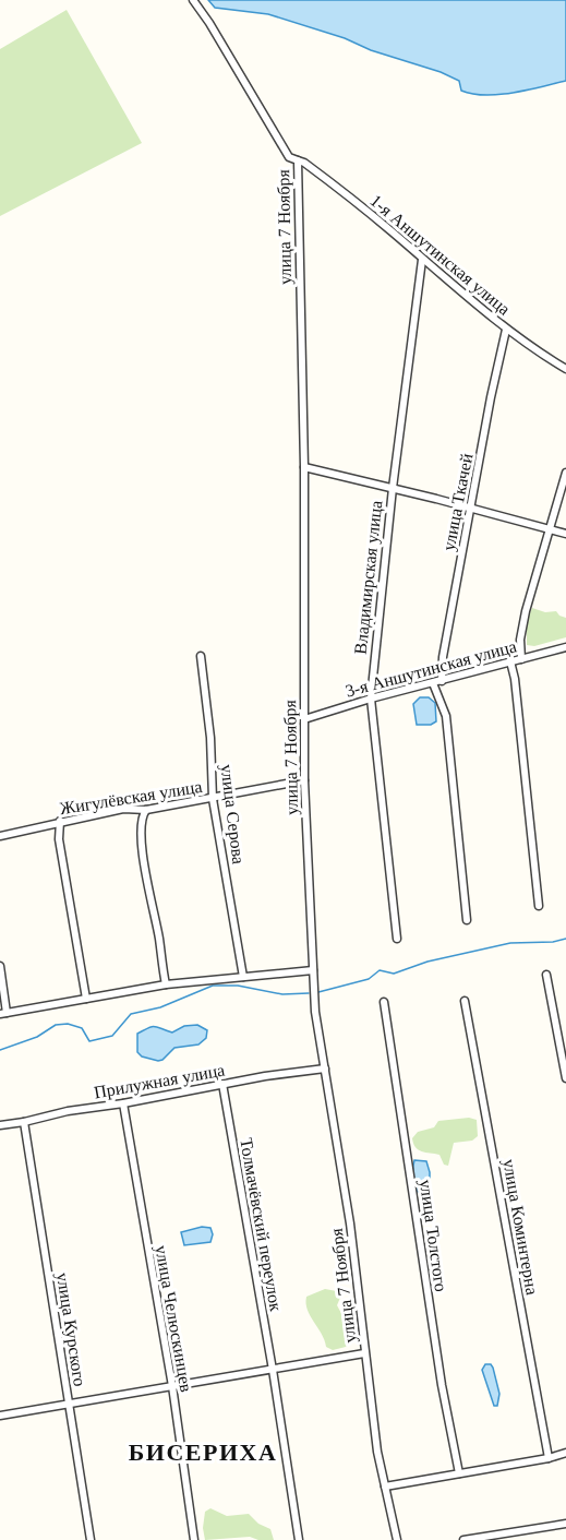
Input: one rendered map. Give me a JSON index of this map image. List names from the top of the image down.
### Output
{
  "streets": {
    "street": [
      "улица 7 Ноября",
      "1-я Аншутинская улица",
      "улица Ткачей",
      "Владимирская улица",
      "3-я Аншутинская улица",
      "Жигулёвская улица",
      "улица Серова",
      "Прилужная улица",
      "Толмачёвский переулок",
      "улица Коминтерна",
      "улица Толстого",
      "улица Челюскинцев",
      "улица Курского"
    ]
  },
  "crossings": [
    ["улица 7 Ноября", "1-я Аншутинская улица"],
    ["улица 7 Ноября", "3-я Аншутинская улица"],
    ["улица 7 Ноября", "Жигулёвская улица"],
    ["улица 7 Ноября", "Прилужная улица"],
    ["1-я Аншутинская улица", "улица Ткачей"],
    ["1-я Аншутинская улица", "Владимирская улица"],
    ["улица Ткачей", "3-я Аншутинская улица"],
    ["Владимирская улица", "3-я Аншутинская улица"],
    ["Жигулёвская улица", "улица Серова"],
    ["Прилужная улица", "Толмачёвский переулок"],
    ["Прилужная улица", "улица Челюскинцев"],
    ["Прилужная улица", "улица Курского"]
  ],
  "districts": ["БИСЕРИХА"]
}
